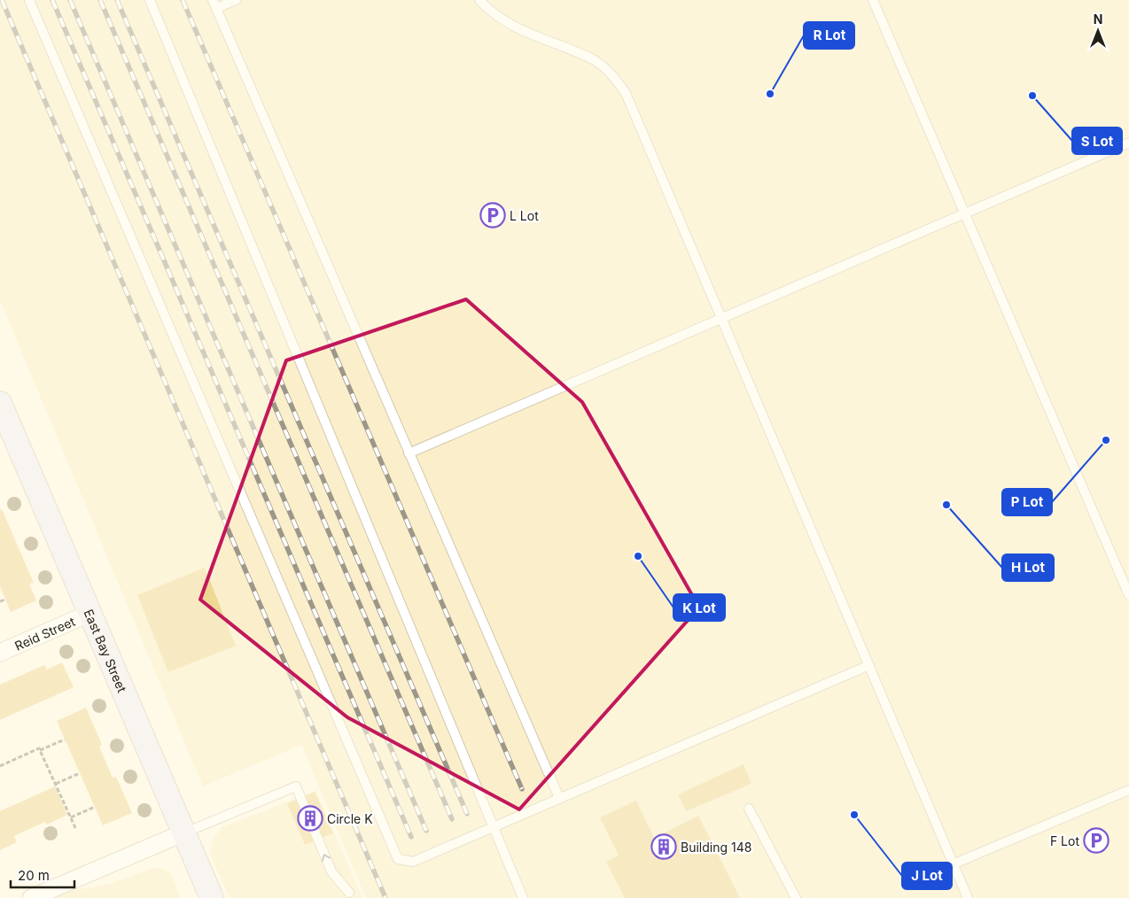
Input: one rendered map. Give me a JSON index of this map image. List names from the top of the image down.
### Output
{
  "streets": {
    "main road": ["East Bay Street"],
    "street": ["Reid Street"]
  },
  "crossings": [
    ["Reid Street", "East Bay Street"]
  ],
  "places": {
    "other": [
      "R Lot",
      "S Lot",
      "P Lot",
      "H Lot",
      "K Lot",
      "J Lot"
    ],
    "parking": ["L Lot", "F Lot"],
    "building": ["Circle K", "Building 148"]
  },
  "scale_bar": "20 m",
  "north": "top"
}
